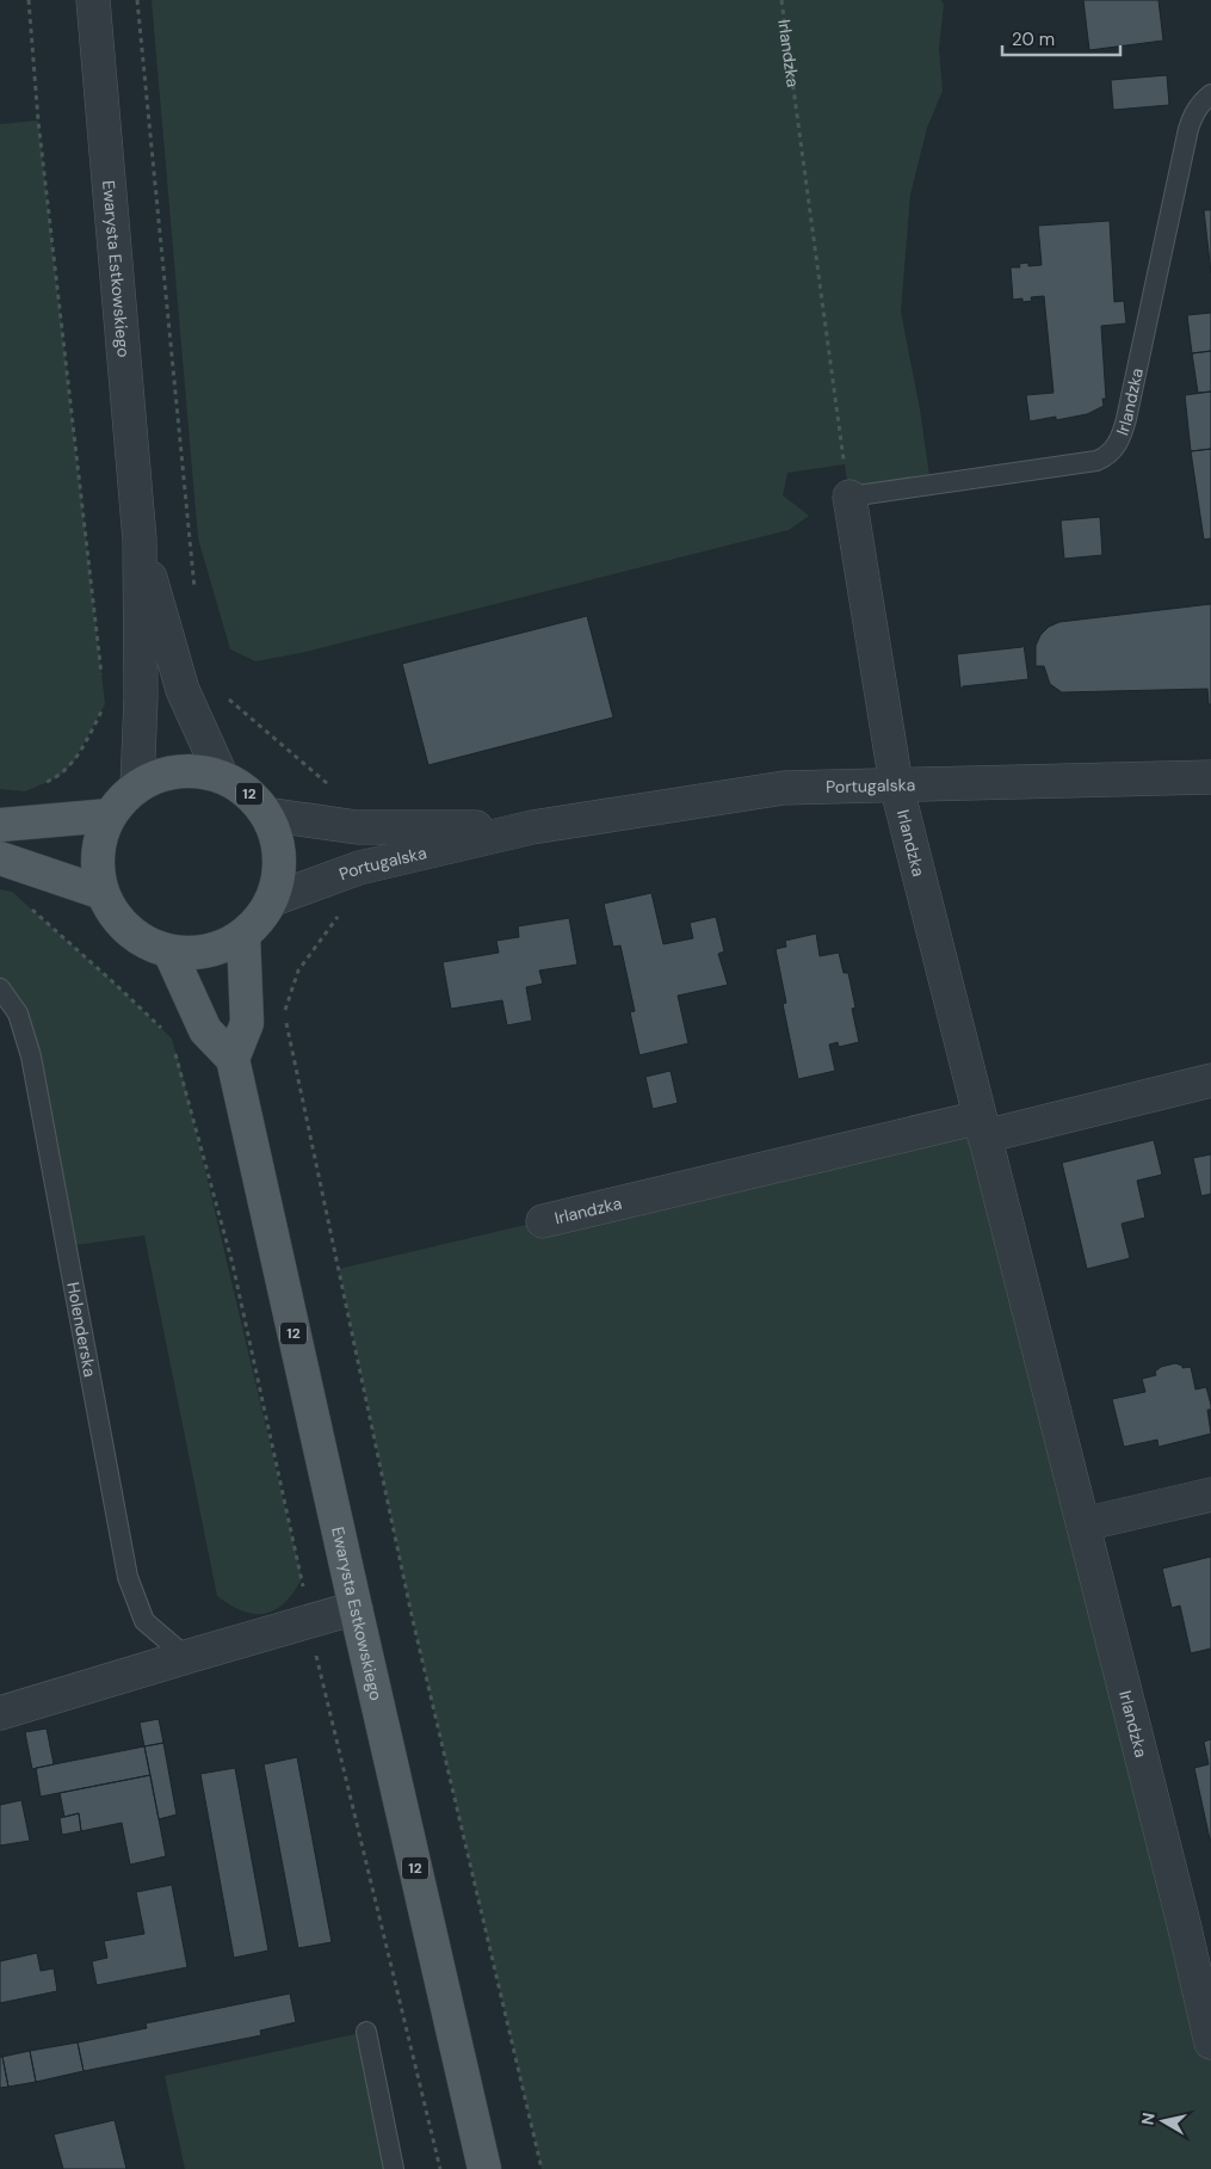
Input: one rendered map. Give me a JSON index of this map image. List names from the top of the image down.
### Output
{
  "streets": {
    "main road": ["Ewarysta Estkowskiego", "12"],
    "street": ["Irlandzka", "Portugalska"],
    "lane": ["Holenderska"]
  },
  "crossings": [
    ["Irlandzka", "Portugalska"],
    ["Ewarysta Estkowskiego", "Portugalska"],
    ["Ewarysta Estkowskiego", "12"],
    ["Portugalska", "12"]
  ],
  "scale_bar": "20 m",
  "north": "left"
}
